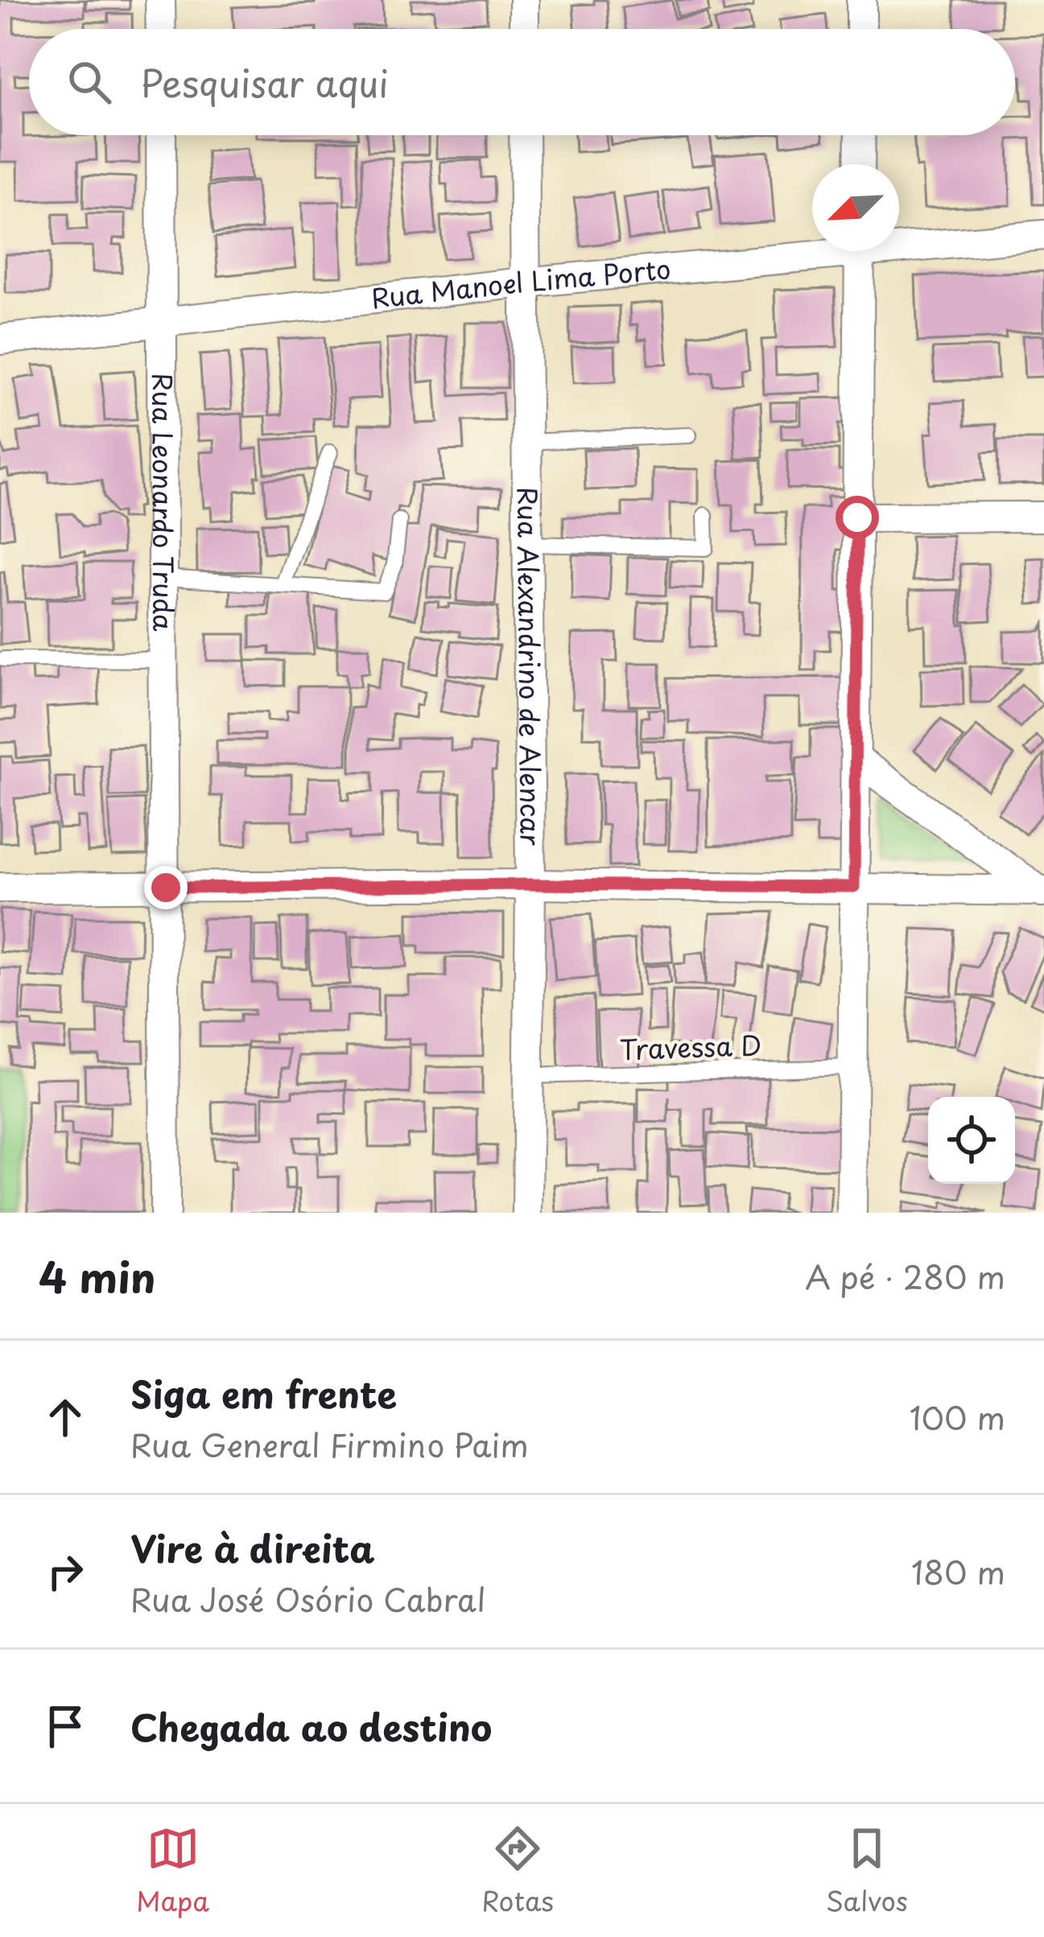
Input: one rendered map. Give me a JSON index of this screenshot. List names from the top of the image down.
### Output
{
  "streets": {
    "street": ["Rua Manoel Lima Porto", "Rua Leonardo Truda", "Rua Alexandrino de Alencar"],
    "lane": ["Travessa D"]
  },
  "crossings": [
    ["Rua Manoel Lima Porto", "Rua Leonardo Truda"],
    ["Rua Manoel Lima Porto", "Rua Alexandrino de Alencar"],
    ["Rua Alexandrino de Alencar", "Travessa D"]
  ],
  "north": "bottom left",
  "page": {
    "search": "Pesquisar aqui",
    "heading": ["4 min", "A pé · 280 m"],
    "list": [
      ["Siga em frente", "Rua General Firmino Paim", "100 m"],
      ["Vire à direita", "Rua José Osório Cabral", "180 m"],
      "Chegada ao destino"
    ],
    "nav": ["Mapa", "Rotas", "Salvos"]
  }
}
